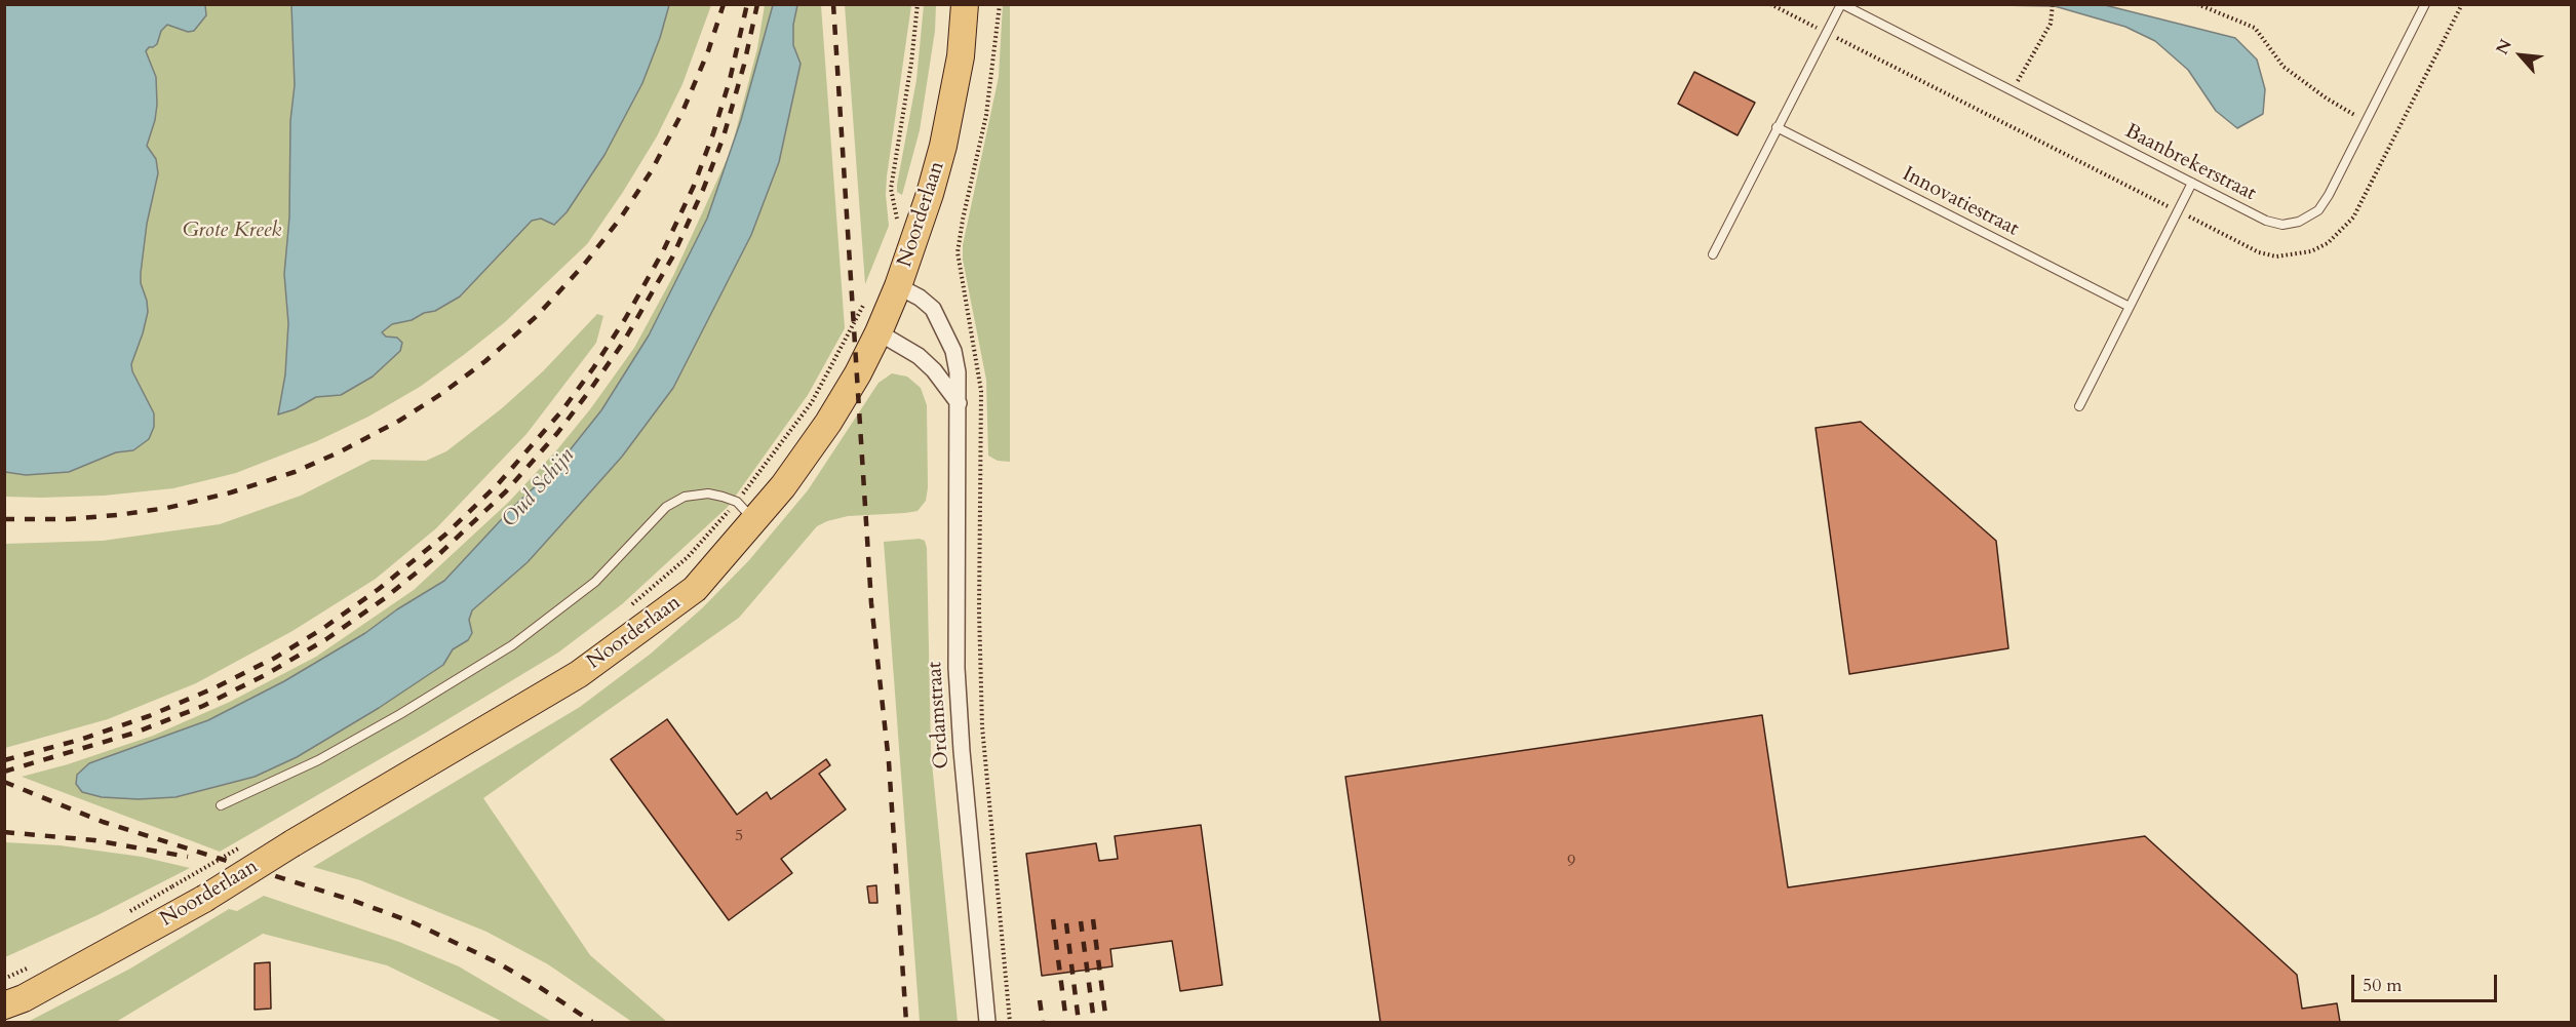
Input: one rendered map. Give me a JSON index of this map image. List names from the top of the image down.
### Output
{
  "streets": {
    "main road": ["Noorderlaan"],
    "street": ["Ordamstraat"],
    "lane": ["Baanbrekerstraat", "Innovatiestraat"]
  },
  "crossings": [
    ["Noorderlaan", "Ordamstraat"]
  ],
  "water": ["Oud Schijn"],
  "parks": ["Grote Kreek"],
  "house_numbers": ["5", "9"],
  "scale_bar": "50 m",
  "north": "top left"
}
